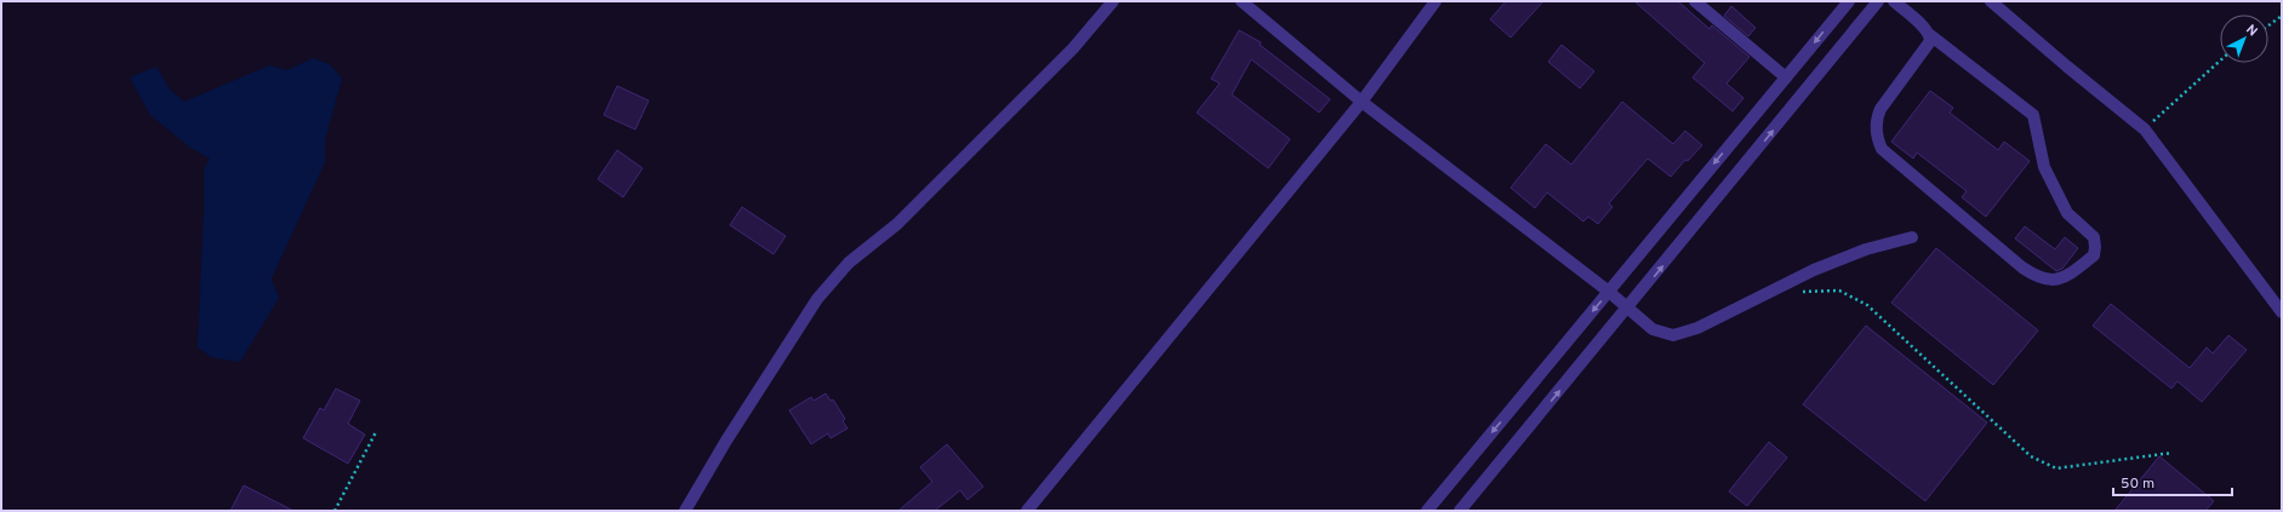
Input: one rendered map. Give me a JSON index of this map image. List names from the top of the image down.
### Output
{
  "scale_bar": "50 m",
  "north": "top right"
}
